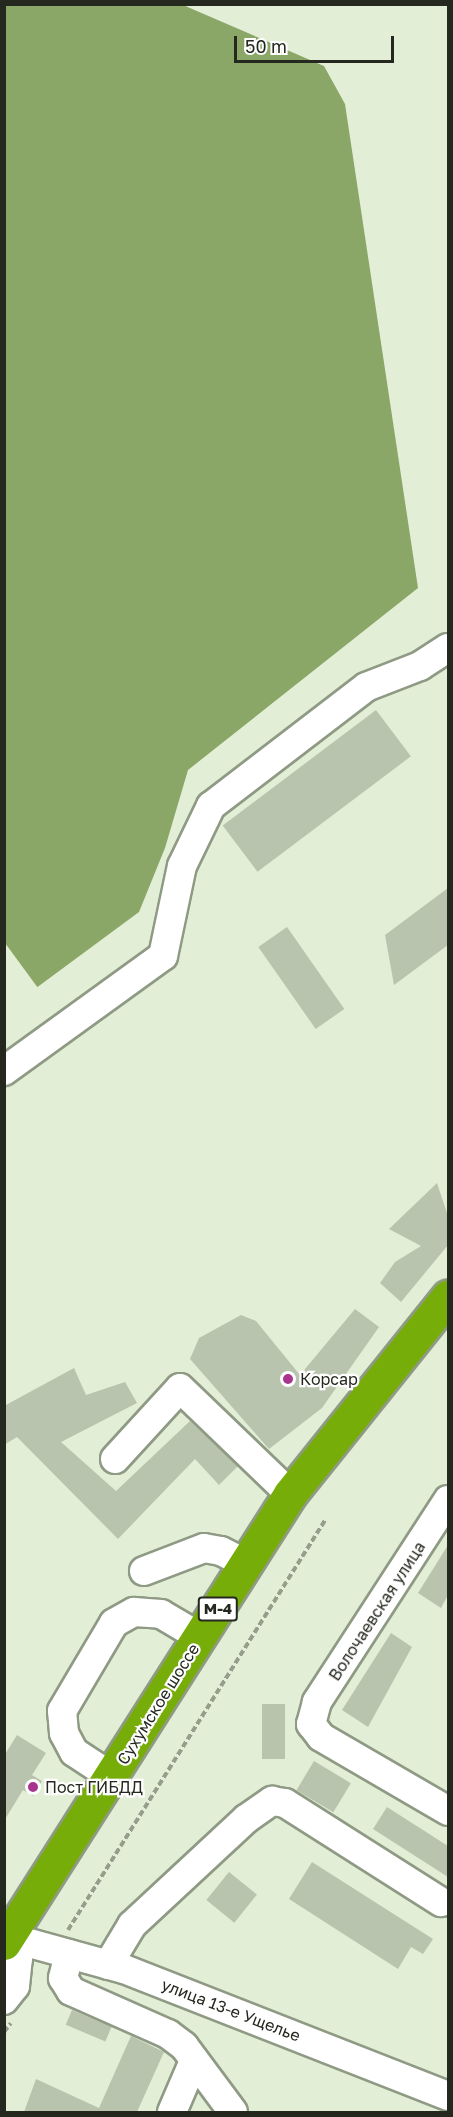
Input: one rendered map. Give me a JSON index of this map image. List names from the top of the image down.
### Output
{
  "streets": {
    "highway": ["М-4", "Сухумское шоссе"],
    "street": ["Волочаевская улица", "улица 13-е Ущелье"]
  },
  "crossings": [
    ["Сухумское шоссе", "улица 13-е Ущелье"]
  ],
  "places": ["Корсар", "Пост ГИБДД"],
  "scale_bar": "50 m"
}
